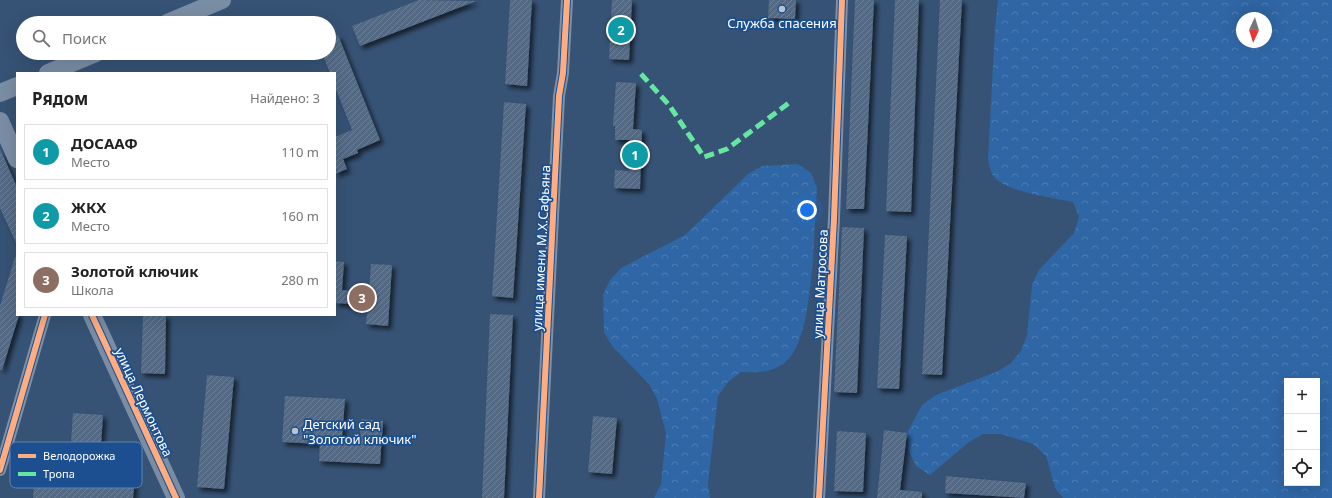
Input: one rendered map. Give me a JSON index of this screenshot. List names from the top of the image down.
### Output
{
  "streets": {
    "street": ["улица имени М.Х.Сафьяна", "улица Матросова", "улица Лермонтова"]
  },
  "places": ["Служба спасения", "Детский сад \"Золотой ключик\""],
  "legend": ["Велодорожка", "Тропа"],
  "north": "bottom",
  "page": {
    "pins": ["2", "1", "3"],
    "search": "Поиск",
    "heading": ["Рядом", "Найдено: 3"],
    "list": [
      {
        "mark": "1",
        "name": "ДОСААФ",
        "note": "Место",
        "value": "110 m"
      },
      {
        "mark": "2",
        "name": "ЖКХ",
        "note": "Место",
        "value": "160 m"
      },
      {
        "mark": "3",
        "name": "Золотой ключик",
        "note": "Школа",
        "value": "280 m"
      }
    ],
    "map_buttons": ["+", "−"]
  }
}
